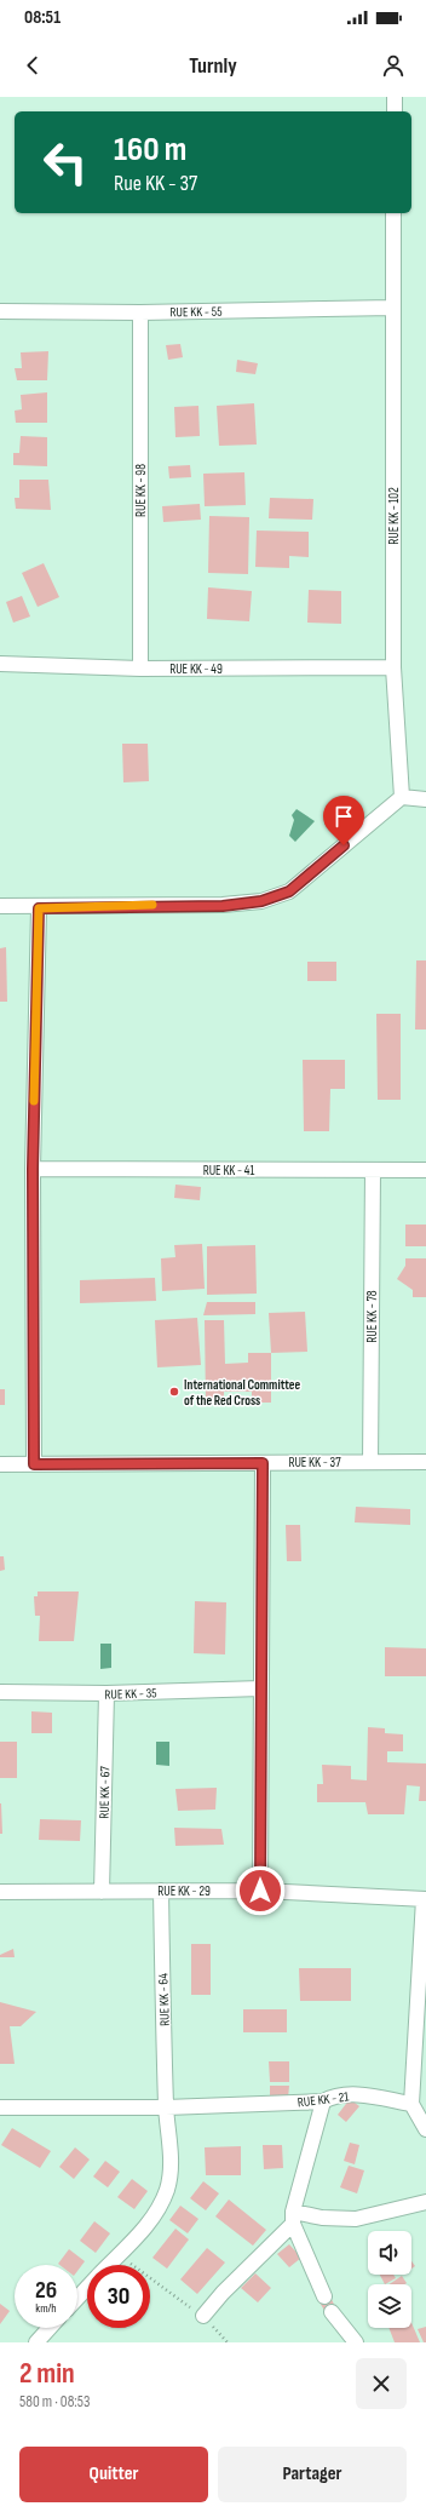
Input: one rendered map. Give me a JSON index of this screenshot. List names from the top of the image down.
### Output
{
  "streets": {
    "street": [
      "RUE KK - 55",
      "RUE KK - 98",
      "RUE KK - 102",
      "RUE KK - 49",
      "RUE KK - 41",
      "RUE KK - 78",
      "RUE KK - 37",
      "RUE KK - 35",
      "RUE KK - 67",
      "RUE KK - 29",
      "RUE KK - 64",
      "RUE KK - 21"
    ]
  },
  "crossings": [
    ["RUE KK - 55", "RUE KK - 98"],
    ["RUE KK - 55", "RUE KK - 102"],
    ["RUE KK - 98", "RUE KK - 49"],
    ["RUE KK - 102", "RUE KK - 49"],
    ["RUE KK - 41", "RUE KK - 78"],
    ["RUE KK - 78", "RUE KK - 37"],
    ["RUE KK - 35", "RUE KK - 67"],
    ["RUE KK - 67", "RUE KK - 29"],
    ["RUE KK - 29", "RUE KK - 64"],
    ["RUE KK - 64", "RUE KK - 21"]
  ],
  "places": ["International Committee of the Red Cross"],
  "page": {
    "status": "08:51",
    "header": "Turnly",
    "turn": ["160 m", "Rue KK - 37"],
    "speed": "26 km/h",
    "limit": "30",
    "heading": ["2 min", "580 m · 08:53"],
    "buttons": ["Quitter", "Partager"]
  }
}
